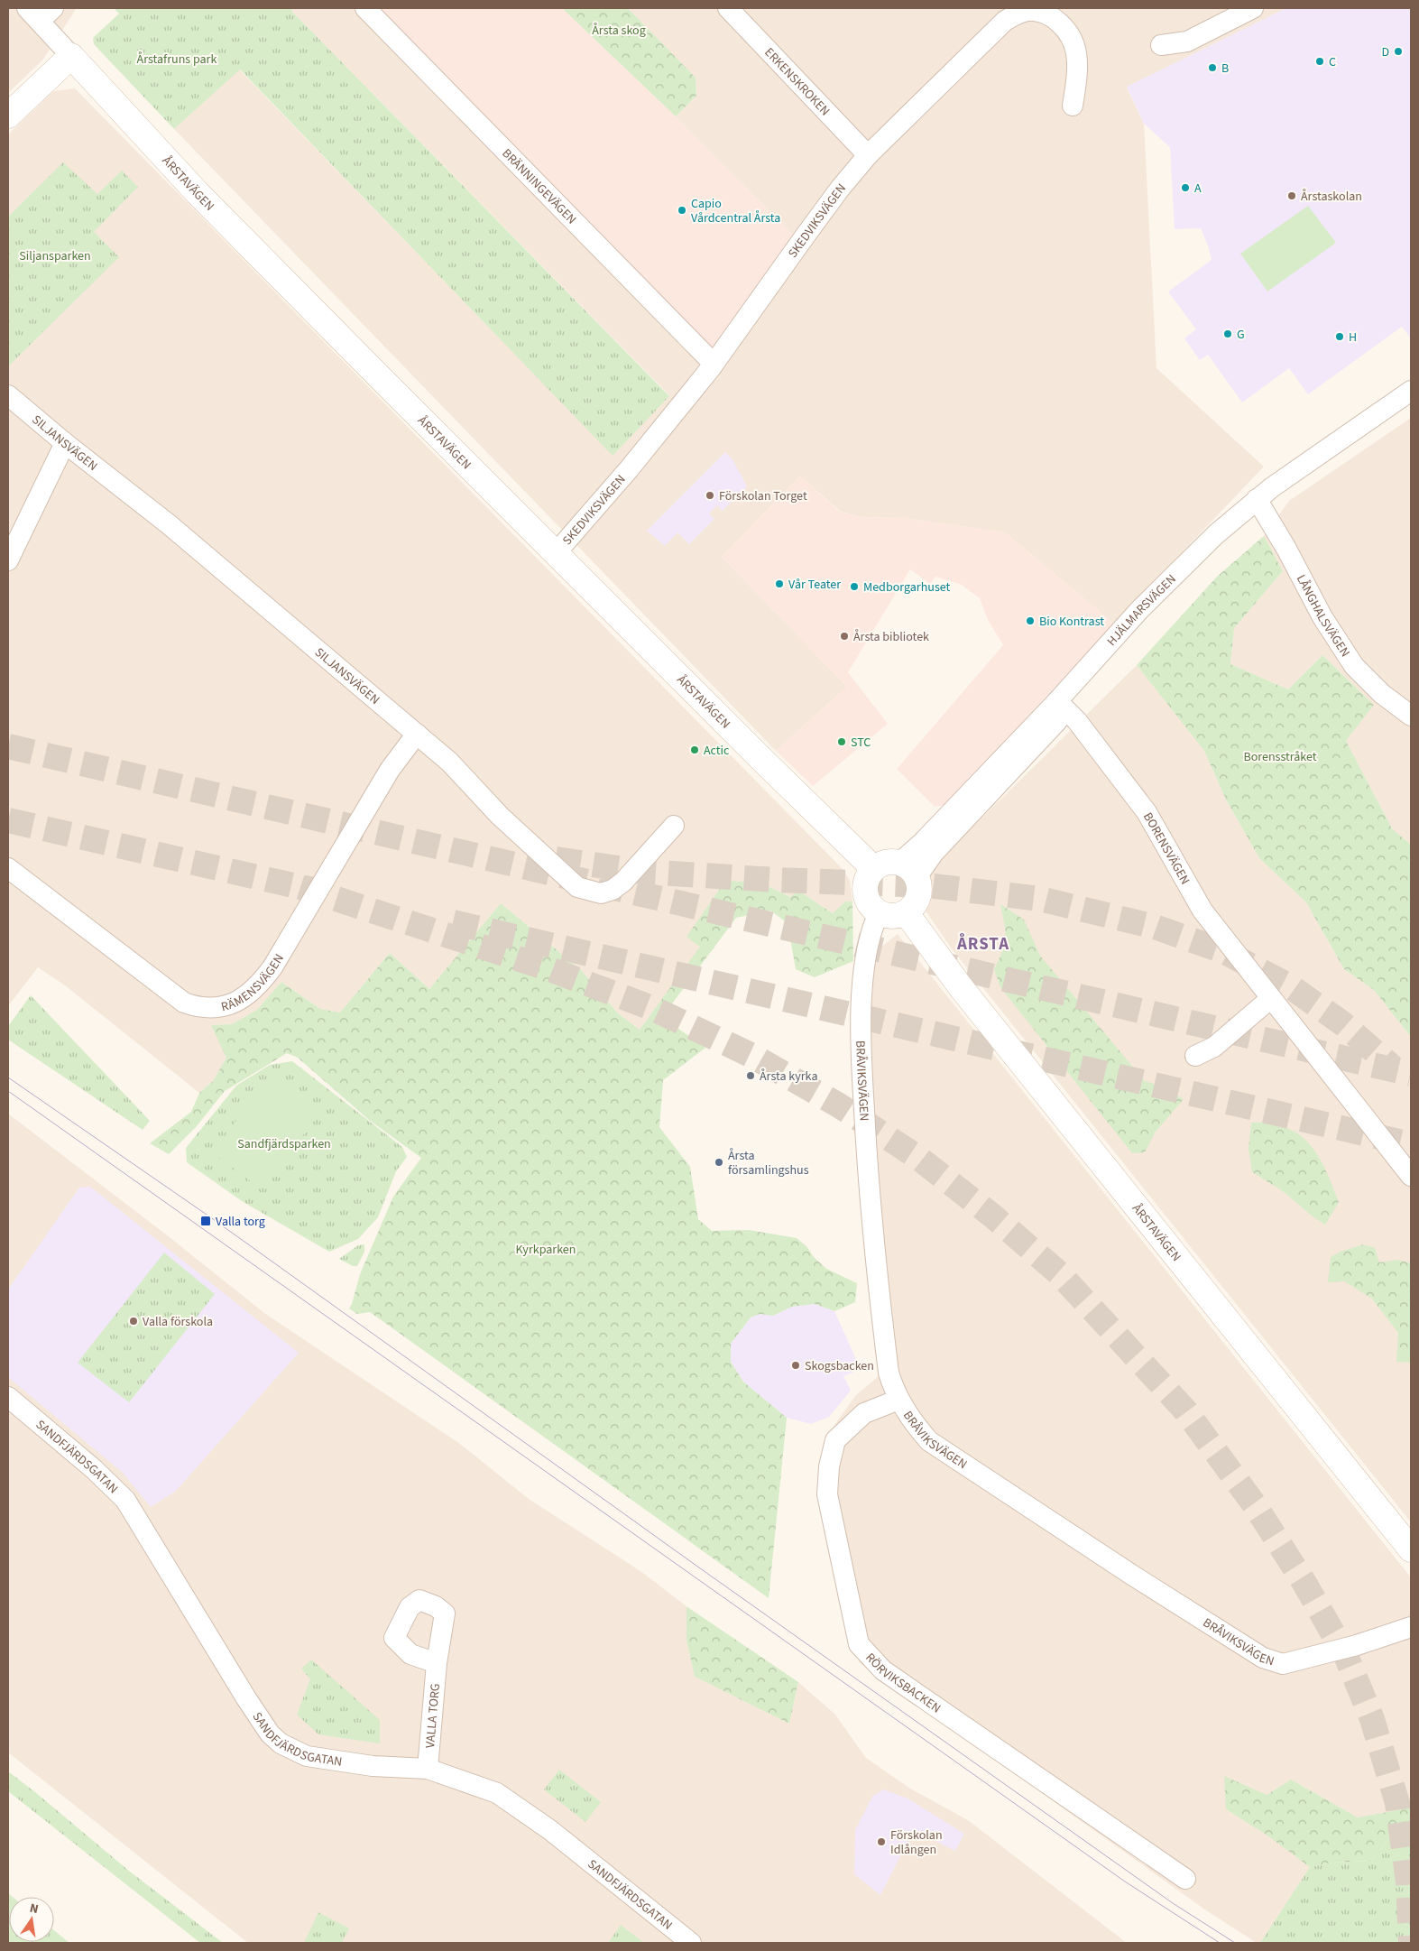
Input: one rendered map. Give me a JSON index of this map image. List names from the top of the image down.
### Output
{
  "streets": {
    "street": [
      "ERKENSKROKEN",
      "ÅRSTAVÄGEN",
      "BRÄNNINGEVÄGEN",
      "SKEDVIKSVÄGEN",
      "SILJANSVÄGEN",
      "HJÄLMARSVÄGEN",
      "LÅNGHALSVÄGEN",
      "BORENSVÄGEN",
      "RÄMENSVÄGEN",
      "BRÅVIKSVÄGEN",
      "SANDFJÄRDSGATAN",
      "RÖRVIKSBACKEN",
      "VALLA TORG"
    ]
  },
  "crossings": [
    ["ERKENSKROKEN", "SKEDVIKSVÄGEN"],
    ["ÅRSTAVÄGEN", "SKEDVIKSVÄGEN"],
    ["ÅRSTAVÄGEN", "HJÄLMARSVÄGEN"],
    ["ÅRSTAVÄGEN", "BRÅVIKSVÄGEN"],
    ["BRÄNNINGEVÄGEN", "SKEDVIKSVÄGEN"],
    ["SILJANSVÄGEN", "RÄMENSVÄGEN"],
    ["HJÄLMARSVÄGEN", "LÅNGHALSVÄGEN"],
    ["HJÄLMARSVÄGEN", "BORENSVÄGEN"],
    ["HJÄLMARSVÄGEN", "BRÅVIKSVÄGEN"],
    ["BRÅVIKSVÄGEN", "RÖRVIKSBACKEN"],
    ["SANDFJÄRDSGATAN", "VALLA TORG"]
  ],
  "districts": ["ÅRSTA"],
  "parks": [
    "Årsta skog",
    "Årstafruns park",
    "Siljansparken",
    "Borensstråket",
    "Sandfjärdsparken",
    "Kyrkparken"
  ],
  "places": {
    "other": [
      "D",
      "C",
      "B",
      "A",
      "Årstaskolan",
      "Capio Vårdcentral Årsta",
      "G",
      "H",
      "Förskolan Torget",
      "Vår Teater",
      "Medborgarhuset",
      "Bio Kontrast",
      "Årsta bibliotek",
      "STC",
      "Actic",
      "Årsta kyrka",
      "Årsta församlingshus",
      "Valla förskola",
      "Skogsbacken",
      "Förskolan Idlången"
    ],
    "transit": ["Valla torg"]
  },
  "north": "top"
}
